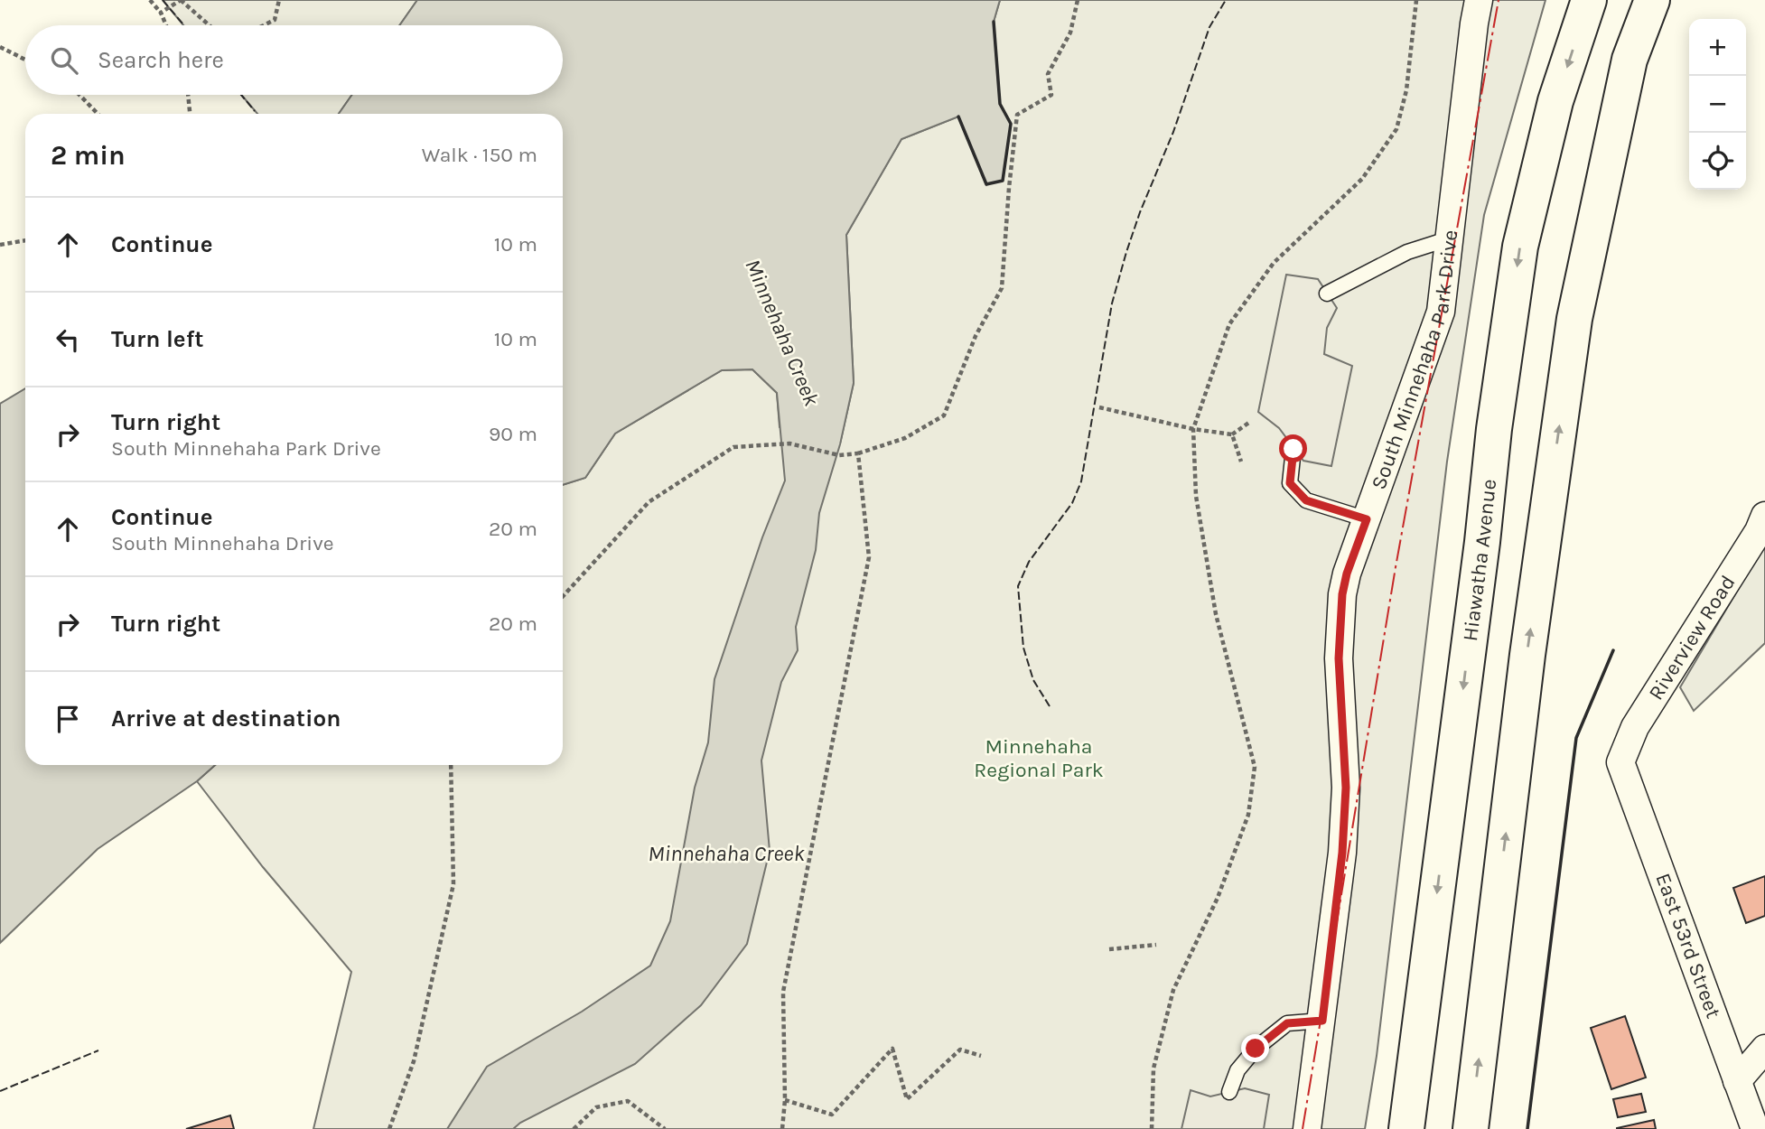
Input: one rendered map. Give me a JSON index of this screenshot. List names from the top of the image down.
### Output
{
  "streets": {
    "highway": ["Hiawatha Avenue"],
    "street": ["South Minnehaha Park Drive", "Riverview Road", "East 53rd Street"]
  },
  "crossings": [
    ["Riverview Road", "East 53rd Street"]
  ],
  "water": ["Minnehaha Creek"],
  "parks": ["Minnehaha Regional Park"],
  "page": {
    "map_buttons": ["+", "−"],
    "search": "Search here",
    "heading": ["2 min", "Walk · 150 m"],
    "list": [
      ["Continue", "10 m"],
      ["Turn left", "10 m"],
      ["Turn right", "South Minnehaha Park Drive", "90 m"],
      ["Continue", "South Minnehaha Drive", "20 m"],
      ["Turn right", "20 m"],
      "Arrive at destination"
    ]
  }
}
